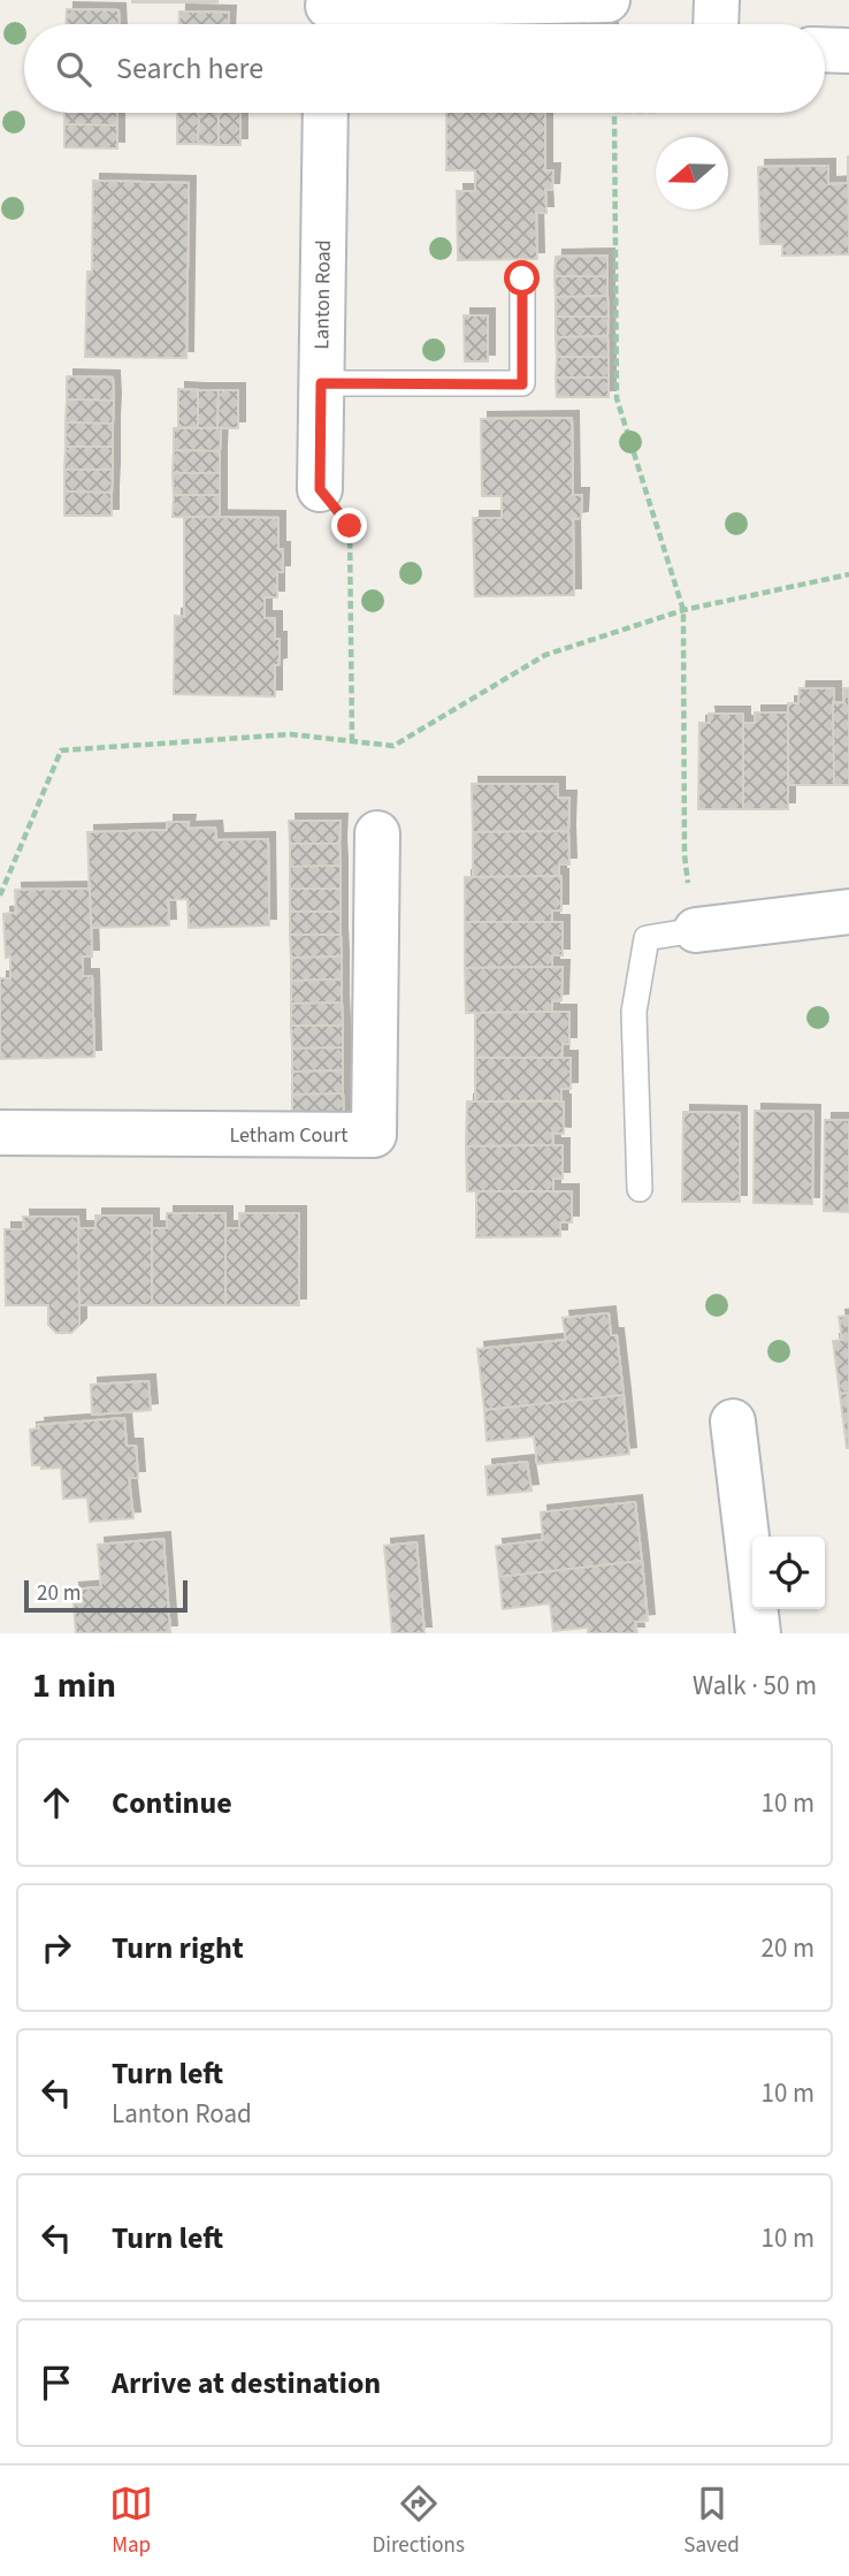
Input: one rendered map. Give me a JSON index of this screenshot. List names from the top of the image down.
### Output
{
  "streets": {
    "street": ["Lanton Road", "Letham Court"]
  },
  "scale_bar": "20 m",
  "north": "left",
  "page": {
    "search": "Search here",
    "scale": "20 m",
    "heading": ["1 min", "Walk · 50 m"],
    "list": [
      ["Continue", "10 m"],
      ["Turn right", "20 m"],
      ["Turn left", "Lanton Road", "10 m"],
      ["Turn left", "10 m"],
      "Arrive at destination"
    ],
    "nav": ["Map", "Directions", "Saved"]
  }
}
